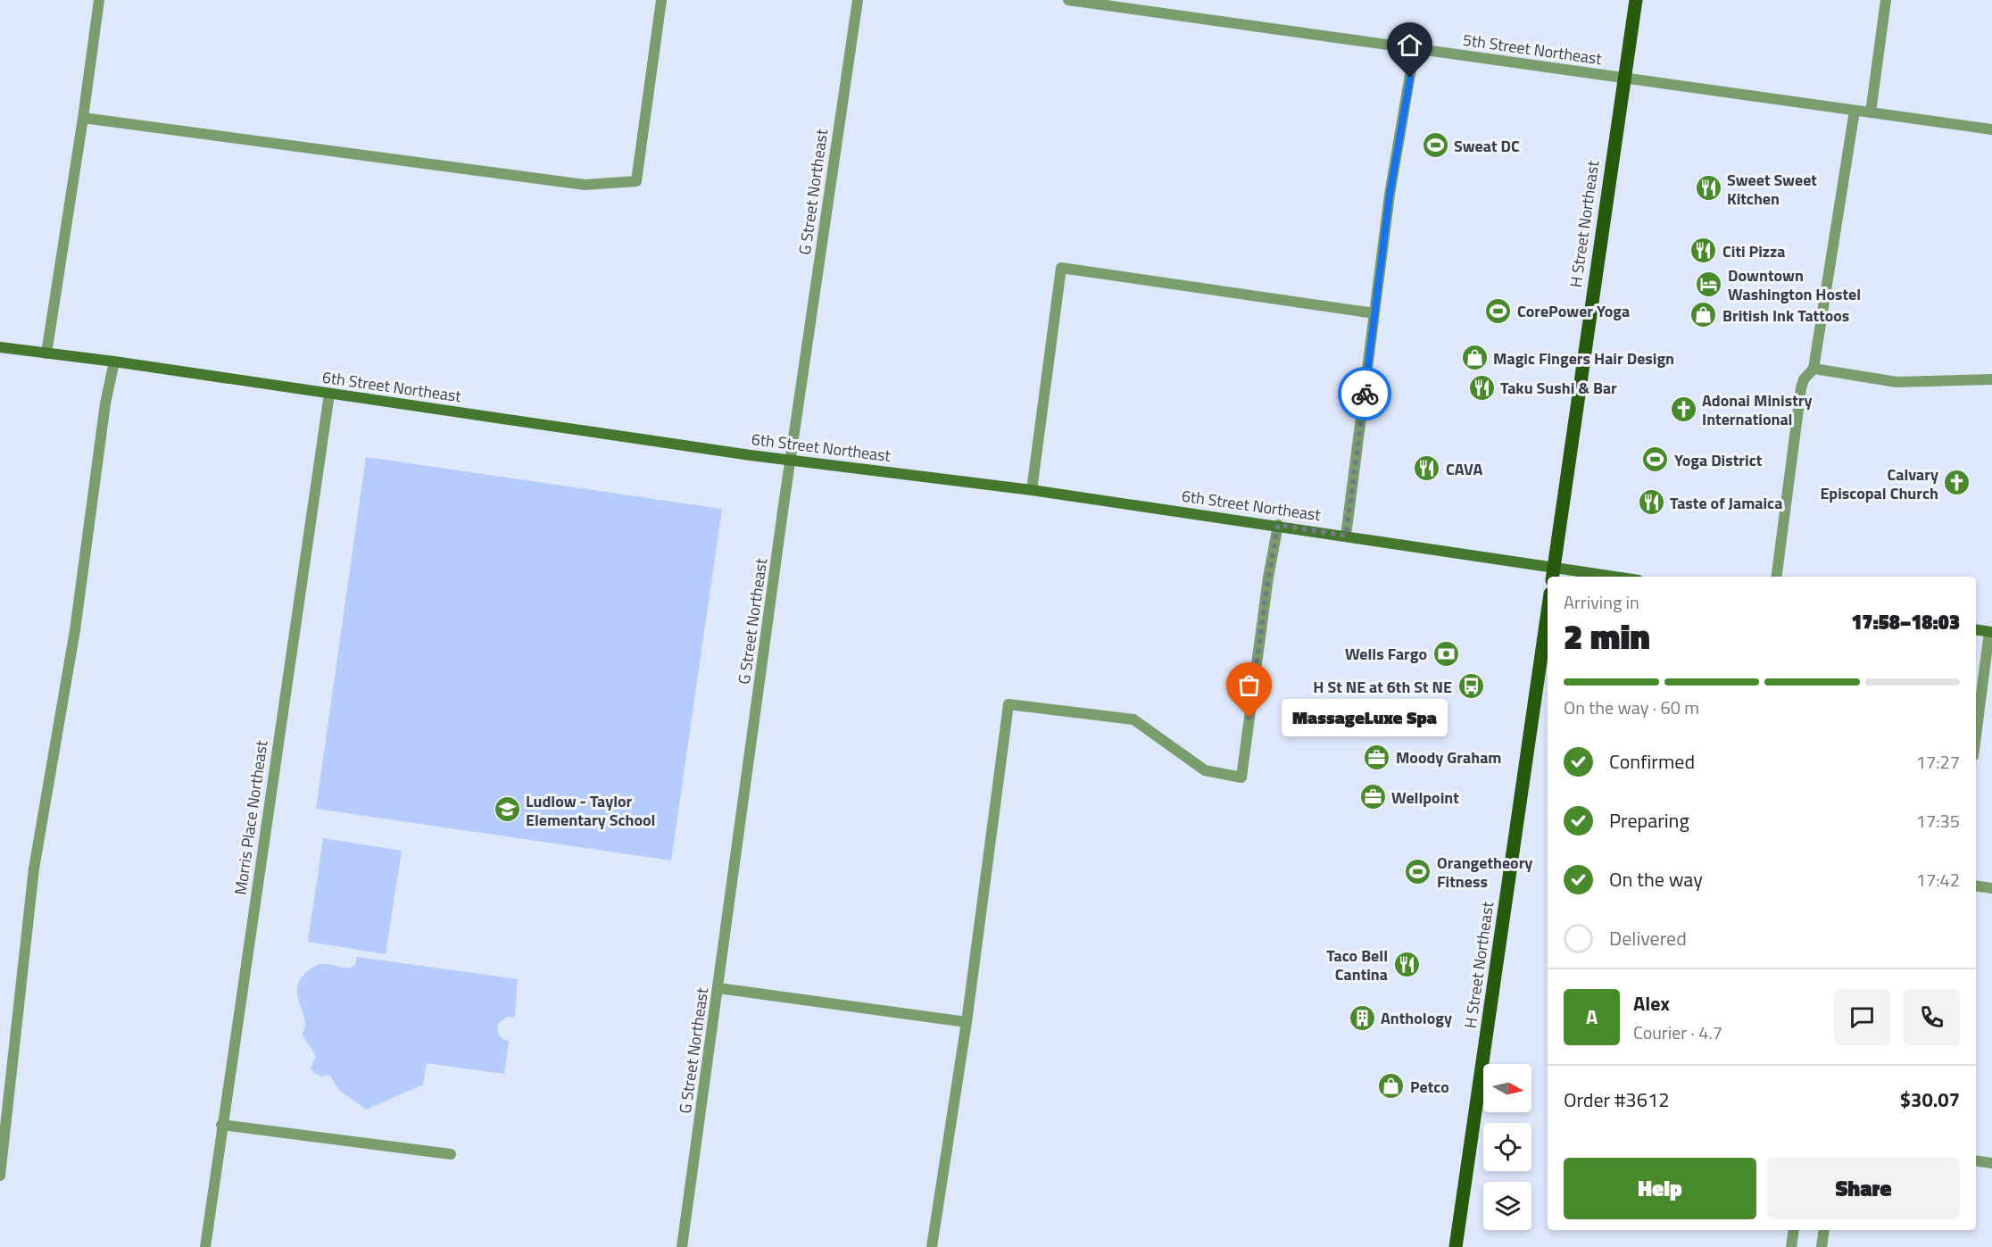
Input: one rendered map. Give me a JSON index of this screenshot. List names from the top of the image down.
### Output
{
  "streets": {
    "main road": ["H Street Northeast"],
    "street": [
      "5th Street Northeast",
      "G Street Northeast",
      "6th Street Northeast",
      "Morris Place Northeast"
    ]
  },
  "crossings": [
    ["5th Street Northeast", "H Street Northeast"],
    ["G Street Northeast", "6th Street Northeast"],
    ["H Street Northeast", "6th Street Northeast"],
    ["6th Street Northeast", "Morris Place Northeast"]
  ],
  "places": {
    "sports": [
      "Sweat DC",
      "CorePower Yoga",
      "Yoga District",
      "Orangetheory Fitness"
    ],
    "restaurant": [
      "Sweet Sweet Kitchen",
      "Citi Pizza",
      "Taku Sushi & Bar",
      "CAVA",
      "Taste of Jamaica",
      "Taco Bell Cantina"
    ],
    "hotel": ["Downtown Washington Hostel"],
    "shop": ["British Ink Tattoos", "Magic Fingers Hair Design", "Petco"],
    "church": ["Adonai Ministry International", "Calvary Episcopal Church"],
    "bank": ["Wells Fargo"],
    "bus stop": ["H St NE at 6th St NE"],
    "other": ["MassageLuxe Spa"],
    "office": ["Moody Graham", "Wellpoint"],
    "school or university": ["Ludlow - Taylor Elementary School"],
    "building": ["Anthology"]
  },
  "north": "right",
  "page": {
    "heading": ["2 min", "Arriving in", "17:58–18:03"],
    "panel": [
      "Alex",
      "Courier · 4.7",
      "Order #3612",
      "$30.07"
    ],
    "bar": "On the way · 60 m",
    "bubble": "MassageLuxe Spa",
    "list": [
      ["Confirmed", "17:27"],
      ["Preparing", "17:35"],
      ["On the way", "17:42"],
      "Delivered"
    ],
    "round": "A",
    "buttons": ["Help", "Share"]
  }
}
